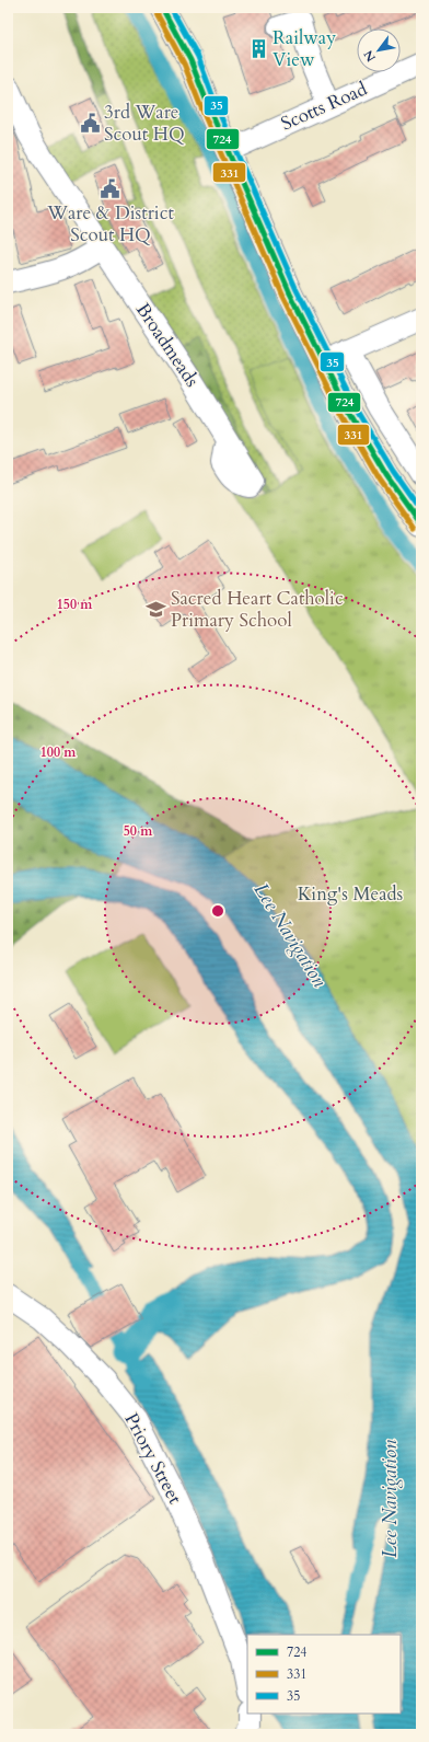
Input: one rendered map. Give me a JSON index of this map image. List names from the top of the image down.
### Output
{
  "streets": {
    "street": ["Scotts Road", "Broadmeads", "Priory Street"]
  },
  "water": ["Lee Navigation"],
  "parks": ["King's Meads"],
  "places": {
    "building": ["Railway View"],
    "public building": ["3rd Ware Scout HQ", "Ware & District Scout HQ"],
    "school or university": ["Sacred Heart Catholic Primary School"]
  },
  "lines": ["transit line 724", "transit line 35", "transit line 331"],
  "legend": ["724", "331", "35"],
  "north": "bottom left",
  "rings": ["150 m", "100 m", "50 m"]
}
